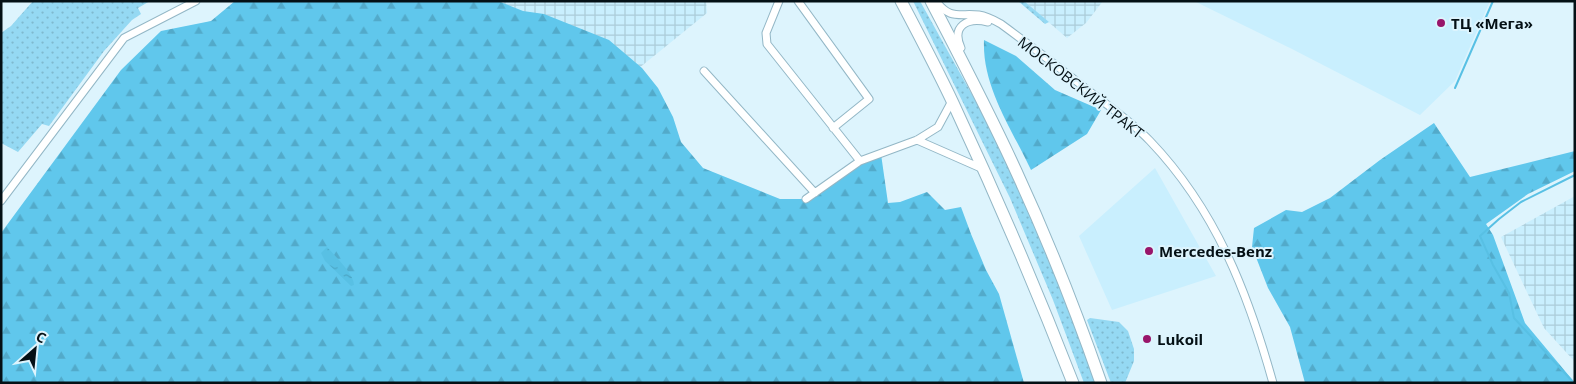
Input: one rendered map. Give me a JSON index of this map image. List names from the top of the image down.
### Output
{
  "streets": {
    "street": ["МОСКОВСКИЙ ТРАКТ"]
  },
  "places": ["ТЦ «Мега»", "Mercedes-Benz", "Lukoil"],
  "north": "top right"
}
